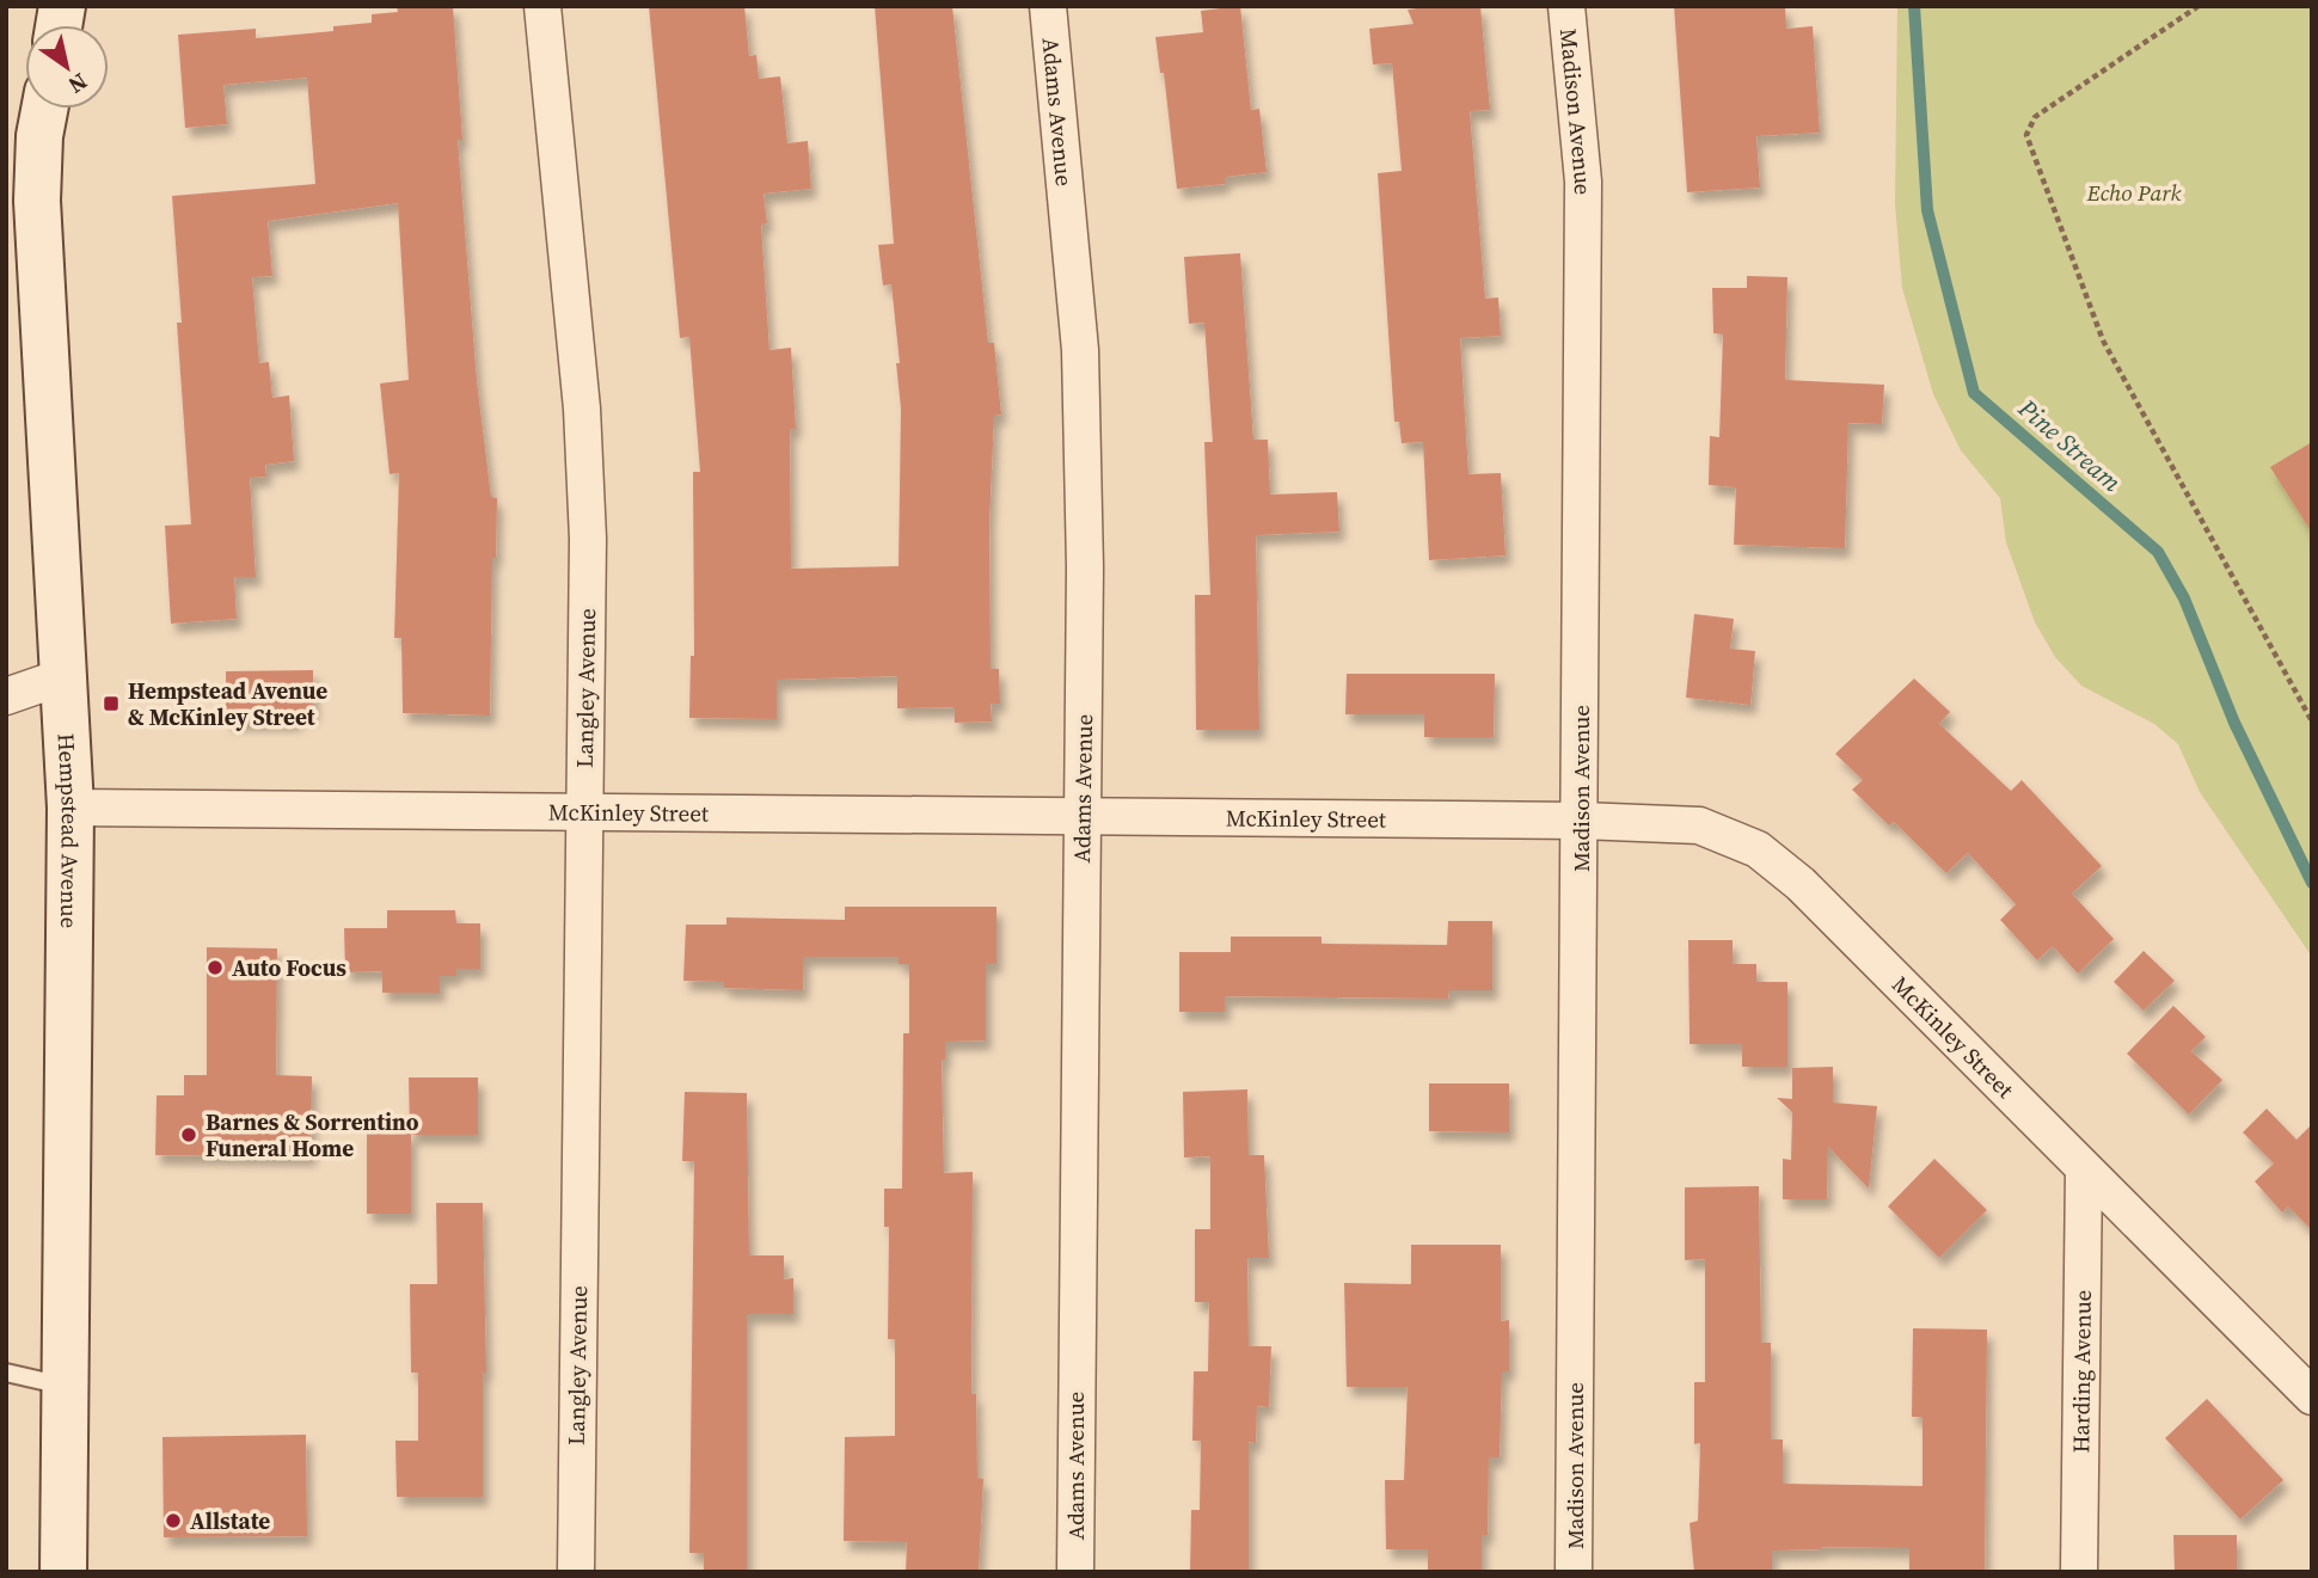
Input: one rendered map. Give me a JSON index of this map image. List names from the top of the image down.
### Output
{
  "streets": {
    "main road": ["Hempstead Avenue"],
    "street": [
      "Madison Avenue",
      "Adams Avenue",
      "Langley Avenue",
      "McKinley Street",
      "Harding Avenue"
    ]
  },
  "crossings": [
    ["Madison Avenue", "McKinley Street"],
    ["Adams Avenue", "McKinley Street"],
    ["Langley Avenue", "McKinley Street"],
    ["McKinley Street", "Hempstead Avenue"],
    ["McKinley Street", "Harding Avenue"]
  ],
  "water": ["Pine Stream"],
  "parks": ["Echo Park"],
  "places": {
    "transit": ["Hempstead Avenue & McKinley Street"],
    "other": ["Auto Focus", "Barnes & Sorrentino Funeral Home", "Allstate"]
  },
  "north": "bottom right"
}
